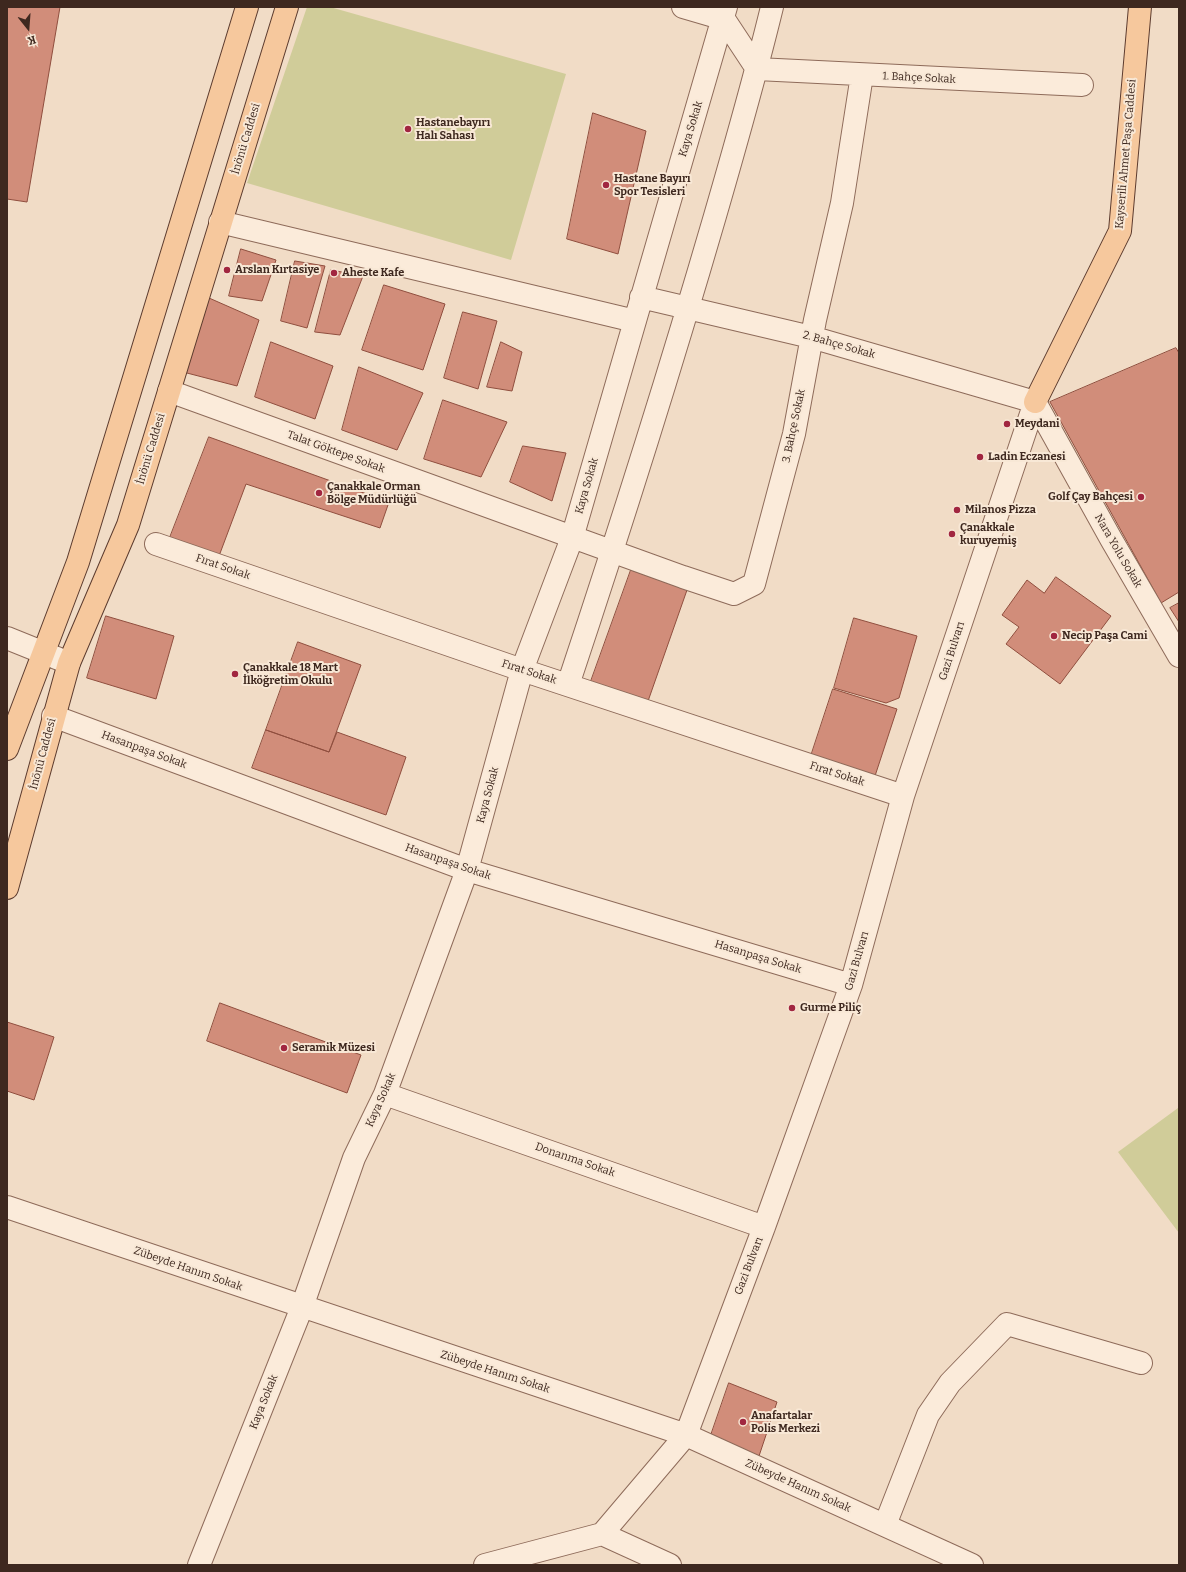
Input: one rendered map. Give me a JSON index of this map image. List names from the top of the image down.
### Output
{
  "streets": {
    "main road": ["İnönü Caddesi", "Kayserili Ahmet Paşa Caddesi"],
    "street": [
      "1. Bahçe Sokak",
      "Kaya Sokak",
      "2. Bahçe Sokak",
      "3. Bahçe Sokak",
      "Talat Göktepe Sokak",
      "Nara Yolu Sokak",
      "Fırat Sokak",
      "Gazi Bulvarı",
      "Hasanpaşa Sokak",
      "Donanma Sokak",
      "Zübeyde Hanım Sokak"
    ]
  },
  "crossings": [
    ["1. Bahçe Sokak", "3. Bahçe Sokak"],
    ["Kaya Sokak", "2. Bahçe Sokak"],
    ["Kaya Sokak", "3. Bahçe Sokak"],
    ["Kaya Sokak", "Talat Göktepe Sokak"],
    ["Kaya Sokak", "Fırat Sokak"],
    ["Kaya Sokak", "Hasanpaşa Sokak"],
    ["Kaya Sokak", "Donanma Sokak"],
    ["Kaya Sokak", "Zübeyde Hanım Sokak"],
    ["İnönü Caddesi", "Talat Göktepe Sokak"],
    ["İnönü Caddesi", "Hasanpaşa Sokak"],
    ["Kayserili Ahmet Paşa Caddesi", "2. Bahçe Sokak"],
    ["Kayserili Ahmet Paşa Caddesi", "Nara Yolu Sokak"],
    ["Kayserili Ahmet Paşa Caddesi", "Gazi Bulvarı"],
    ["2. Bahçe Sokak", "3. Bahçe Sokak"],
    ["2. Bahçe Sokak", "Nara Yolu Sokak"],
    ["2. Bahçe Sokak", "Gazi Bulvarı"],
    ["3. Bahçe Sokak", "Talat Göktepe Sokak"],
    ["Nara Yolu Sokak", "Gazi Bulvarı"],
    ["Fırat Sokak", "Gazi Bulvarı"],
    ["Gazi Bulvarı", "Hasanpaşa Sokak"],
    ["Gazi Bulvarı", "Donanma Sokak"],
    ["Gazi Bulvarı", "Zübeyde Hanım Sokak"]
  ],
  "places": [
    "Hastanebayırı Halı Sahası",
    "Hastane Bayırı Spor Tesisleri",
    "Arslan Kırtasiye",
    "Aheste Kafe",
    "Meydani",
    "Ladin Eczanesi",
    "Çanakkale Orman Bölge Müdürlüğü",
    "Golf Çay Bahçesi",
    "Milanos Pizza",
    "Çanakkale kuruyemiş",
    "Necip Paşa Cami",
    "Çanakkale 18 Mart İlköğretim Okulu",
    "Gurme Piliç",
    "Seramik Müzesi",
    "Anafartalar Polis Merkezi"
  ],
  "north": "bottom"
}
